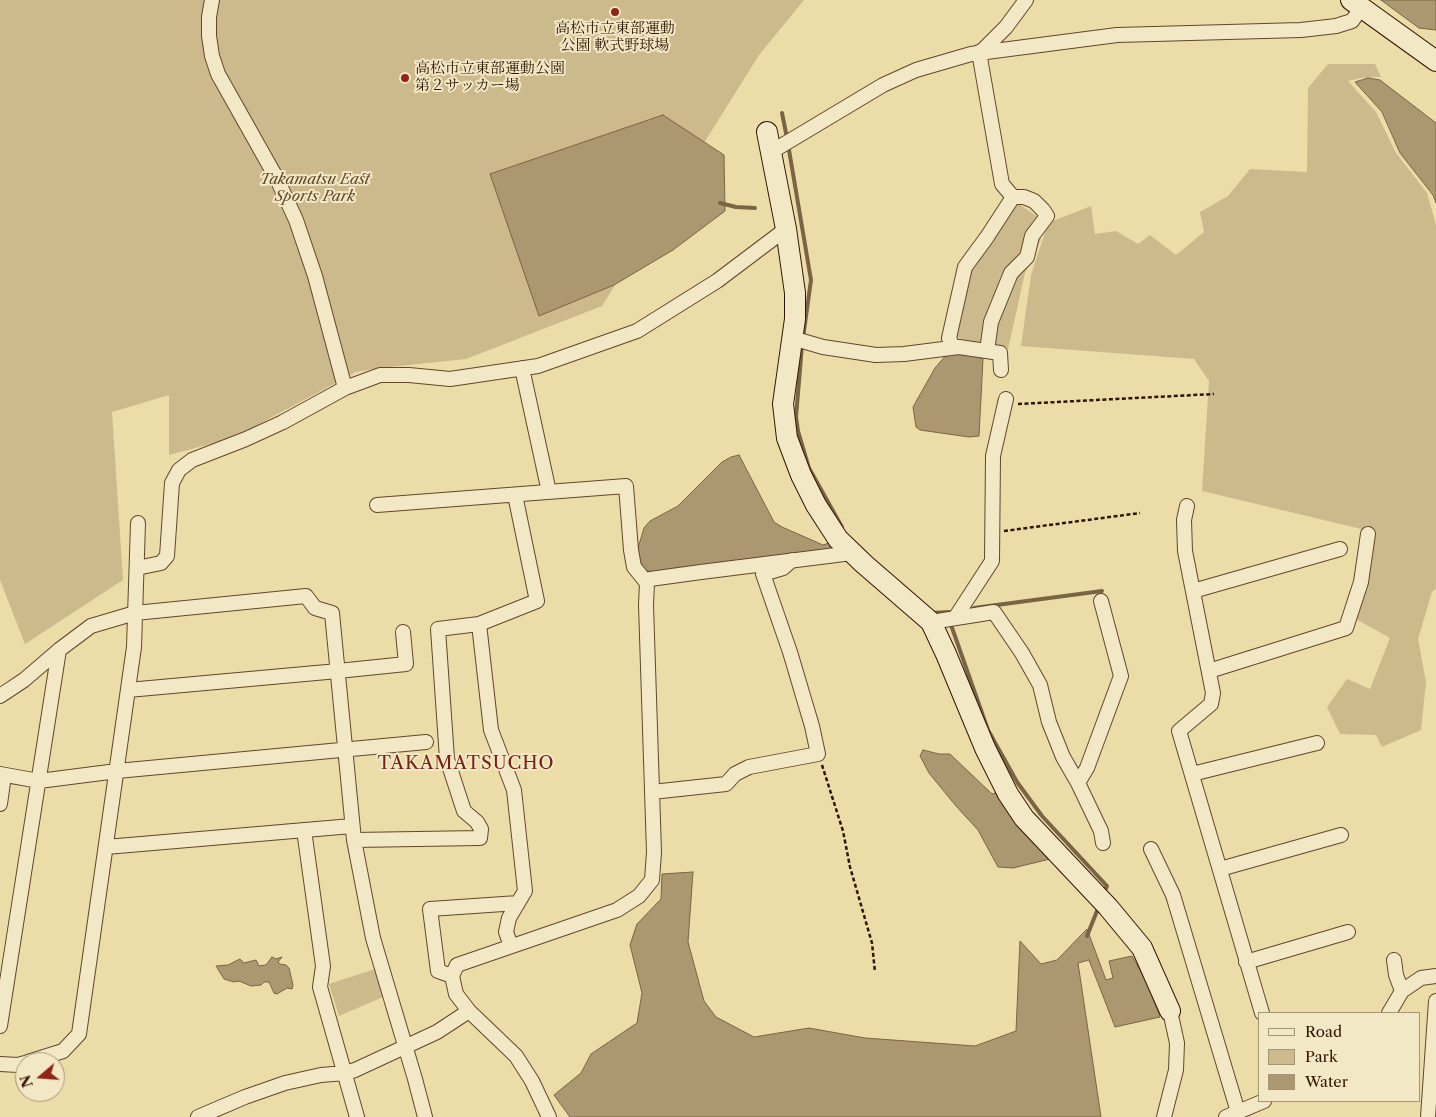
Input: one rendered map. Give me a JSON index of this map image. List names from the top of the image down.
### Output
{
  "districts": ["TAKAMATSUCHO"],
  "parks": ["Takamatsu East Sports Park"],
  "places": ["高松市立東部運動 公園 軟式野球場", "高松市立東部運動公園 第２サッカー場"],
  "legend": ["Road", "Park", "Water"],
  "north": "left"
}
